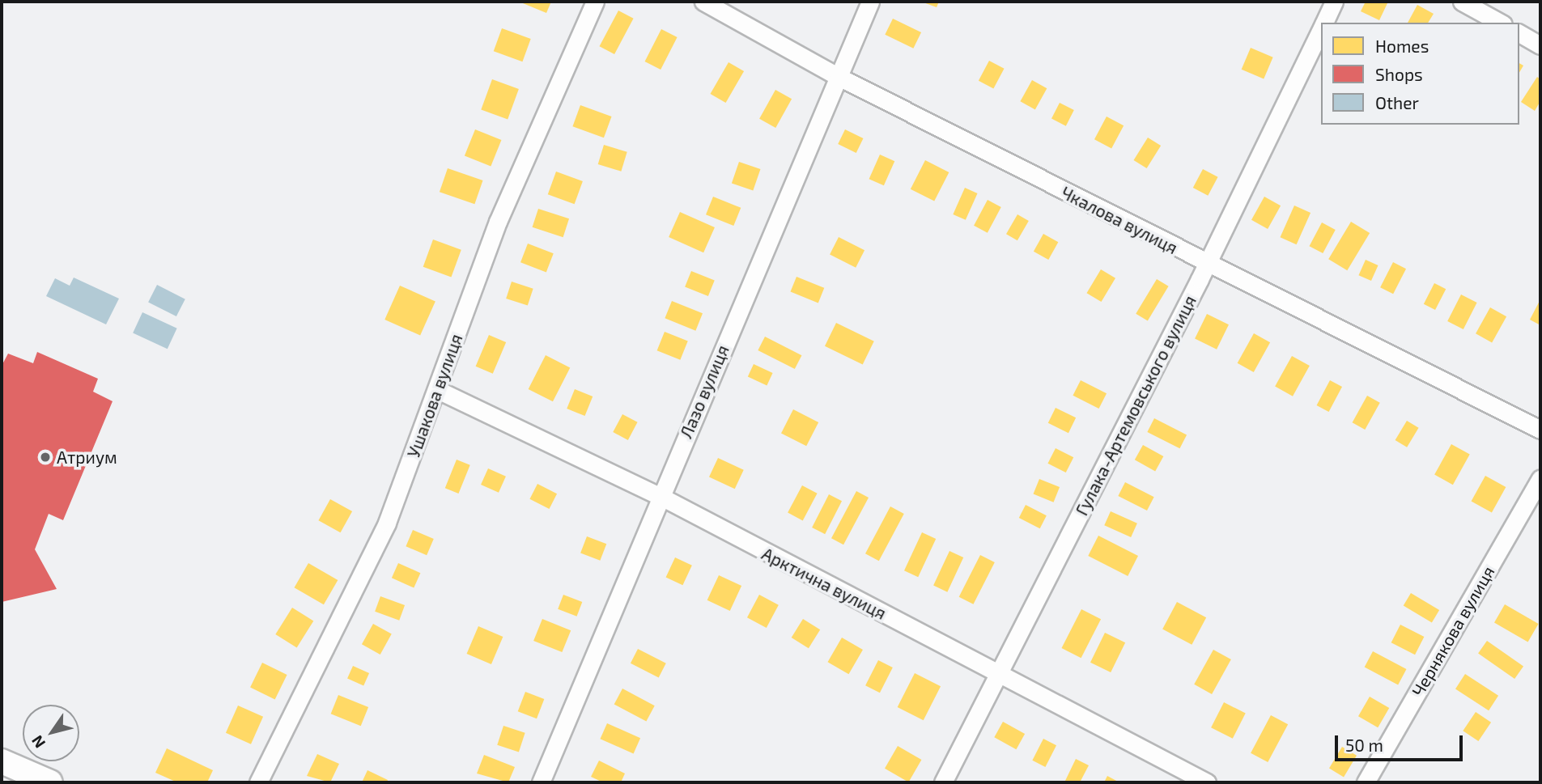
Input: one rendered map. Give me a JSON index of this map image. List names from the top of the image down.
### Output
{
  "streets": {
    "street": [
      "Чкалова вулиця",
      "Лазо вулиця",
      "Ушакова вулиця",
      "Гулака-Артемовського вулиця",
      "Арктична вулиця",
      "Чернякова вулиця"
    ]
  },
  "crossings": [
    ["Чкалова вулиця", "Лазо вулиця"],
    ["Чкалова вулиця", "Гулака-Артемовського вулиця"],
    ["Лазо вулиця", "Арктична вулиця"],
    ["Ушакова вулиця", "Арктична вулиця"],
    ["Гулака-Артемовського вулиця", "Арктична вулиця"]
  ],
  "places": ["Атриум"],
  "legend": ["Homes", "Shops", "Other"],
  "scale_bar": "50 m",
  "north": "bottom left"
}
